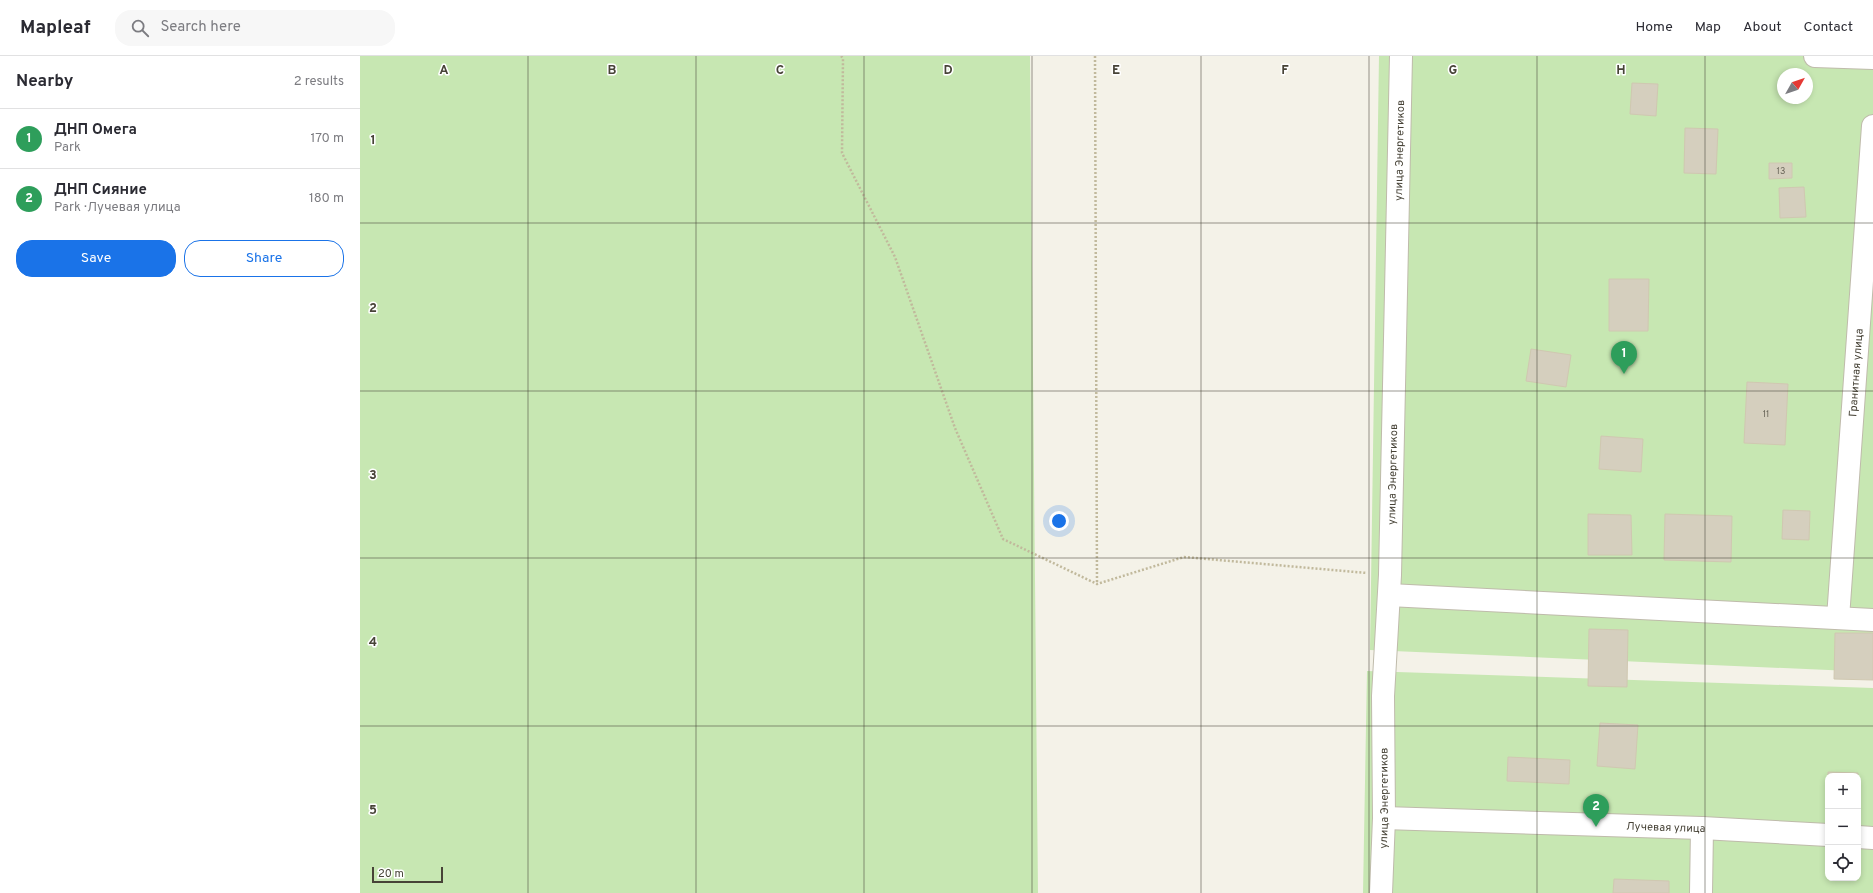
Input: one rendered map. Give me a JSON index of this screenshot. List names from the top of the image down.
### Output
{
  "streets": {
    "street": ["улица Энергетиков", "Гранитная улица", "Лучевая улица"]
  },
  "crossings": [
    ["улица Энергетиков", "Лучевая улица"]
  ],
  "house_numbers": ["13", "11"],
  "scale_bar": "20 m",
  "north": "top right",
  "page": {
    "header": "Mapleaf",
    "search": "Search here",
    "nav": [
      "Home",
      "Map",
      "About",
      "Contact"
    ],
    "heading": ["Nearby", "2 results"],
    "list": [
      {
        "mark": "1",
        "name": "ДНП Омега",
        "note": "Park",
        "value": "170 m"
      },
      {
        "mark": "2",
        "name": "ДНП Сияние",
        "note": "Park · Лучевая улица",
        "value": "180 m"
      }
    ],
    "buttons": ["Save", "Share"],
    "pins": ["1", "2"],
    "map_buttons": ["+", "−"],
    "scale": "20 m"
  },
  "grid": {
    "columns": [
      "A",
      "B",
      "C",
      "D",
      "E",
      "F",
      "G",
      "H"
    ],
    "rows": [
      "1",
      "2",
      "3",
      "4",
      "5"
    ]
  }
}
